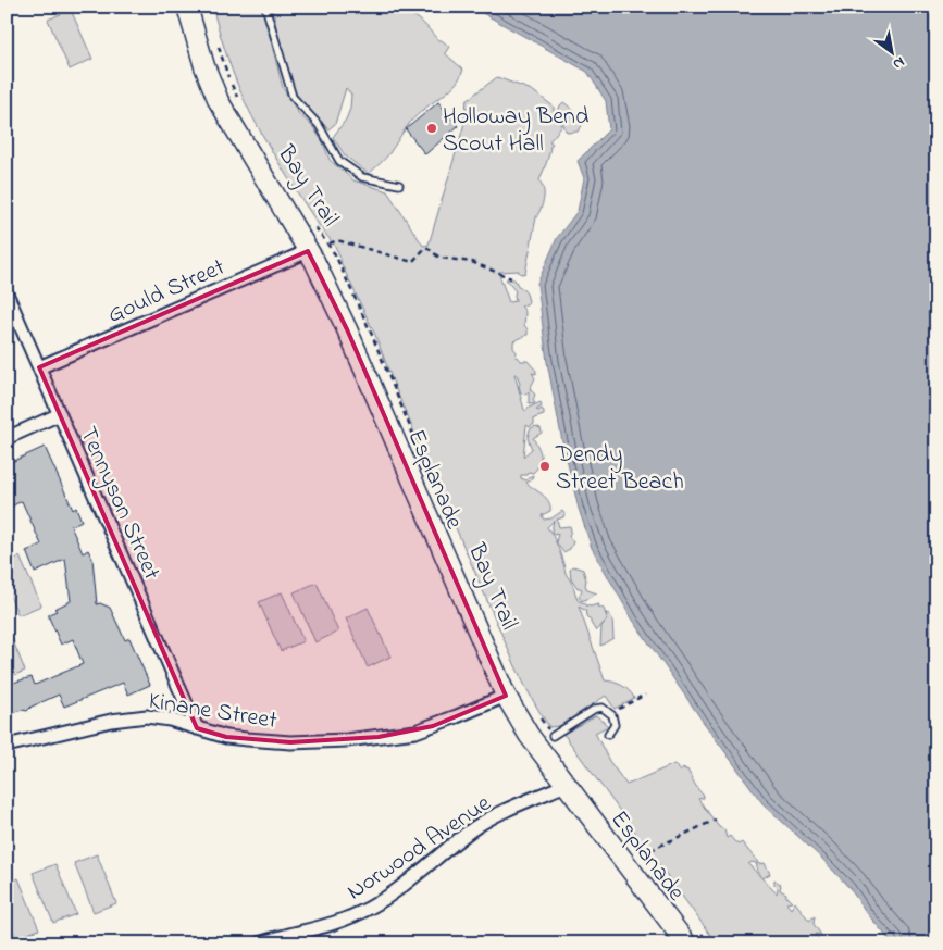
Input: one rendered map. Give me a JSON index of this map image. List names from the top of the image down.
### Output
{
  "streets": {
    "main road": ["Esplanade"],
    "street": [
      "Gould Street",
      "Tennyson Street",
      "Kinane Street",
      "Norwood Avenue"
    ],
    "path": ["Bay Trail"]
  },
  "crossings": [
    ["Gould Street", "Esplanade"],
    ["Gould Street", "Tennyson Street"],
    ["Esplanade", "Kinane Street"],
    ["Esplanade", "Norwood Avenue"],
    ["Tennyson Street", "Kinane Street"]
  ],
  "places": ["Holloway Bend Scout Hall", "Dendy Street Beach"],
  "north": "bottom right"
}
